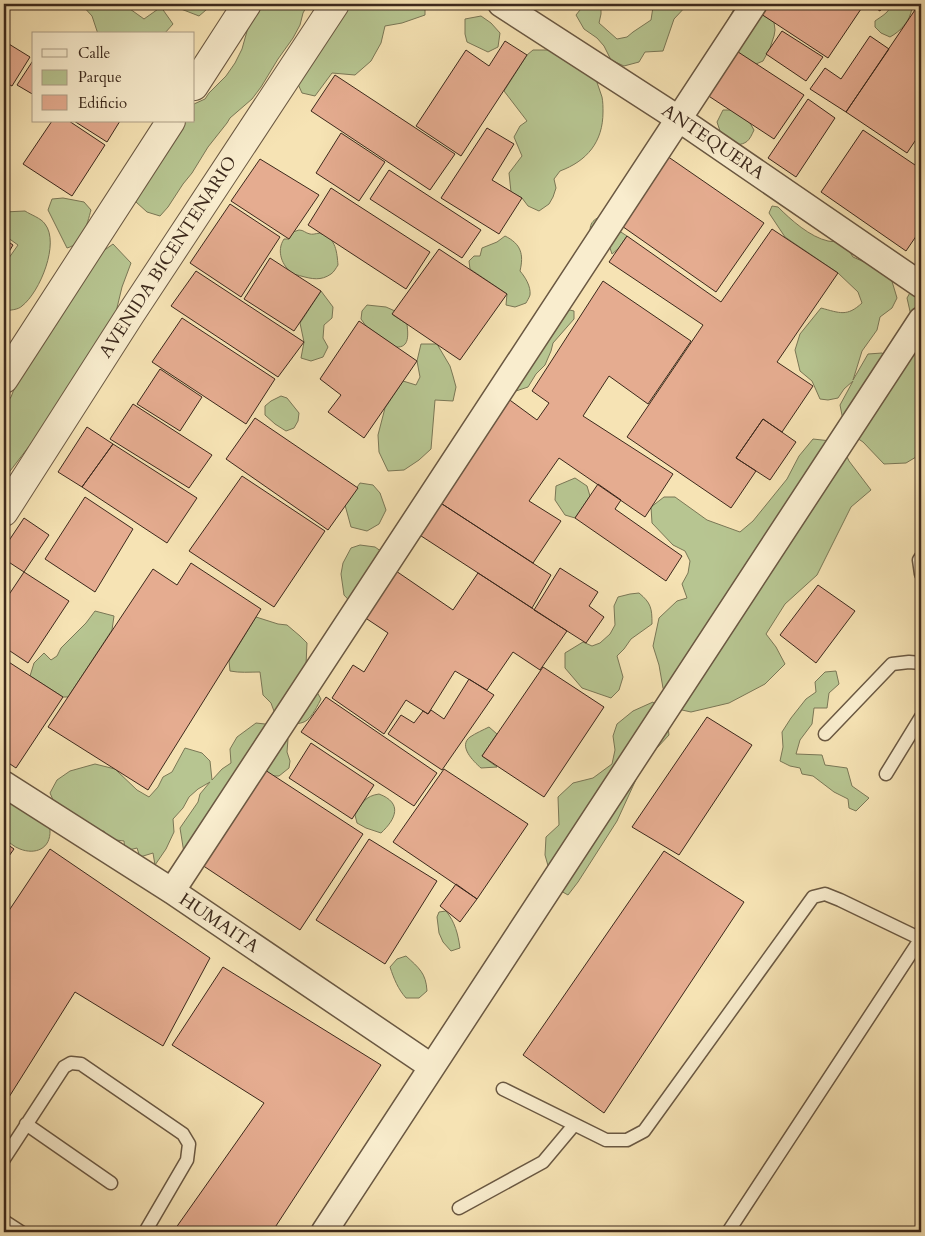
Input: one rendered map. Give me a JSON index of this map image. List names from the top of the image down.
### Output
{
  "streets": {
    "street": ["ANTEQUERA", "AVENIDA BICENTENARIO", "HUMAITA"]
  },
  "legend": ["Calle", "Parque", "Edificio"]
}
